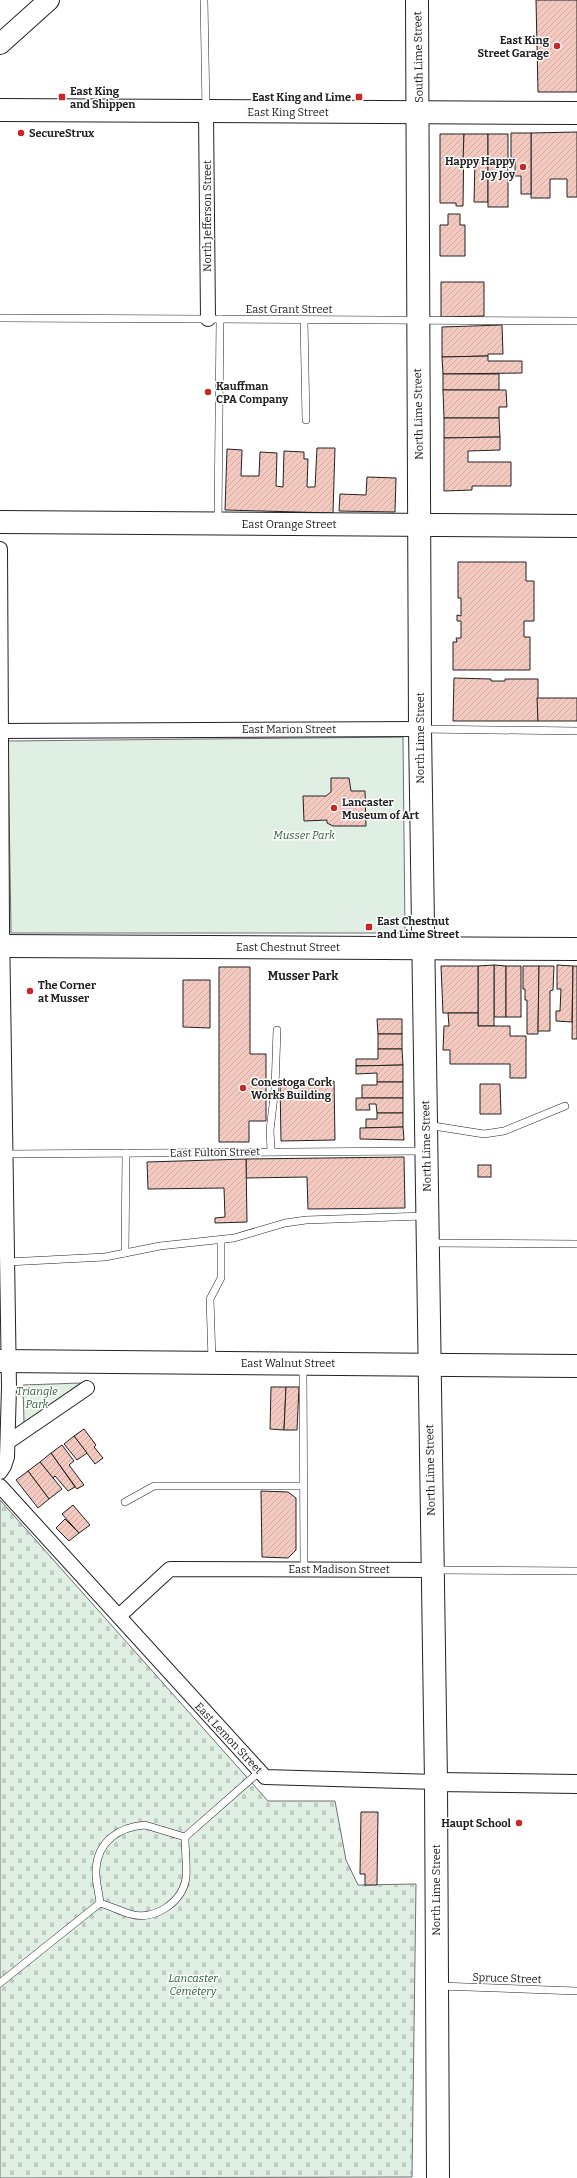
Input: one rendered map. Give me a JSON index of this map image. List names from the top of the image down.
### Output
{
  "streets": {
    "main road": [
      "South Lime Street",
      "East King Street",
      "North Lime Street",
      "East Orange Street",
      "East Chestnut Street",
      "East Walnut Street"
    ],
    "street": [
      "North Jefferson Street",
      "East Marion Street",
      "East Madison Street",
      "East Lemon Street"
    ],
    "lane": ["East Grant Street", "East Fulton Street", "Spruce Street"]
  },
  "crossings": [
    ["South Lime Street", "East King Street"],
    ["South Lime Street", "North Lime Street"],
    ["East King Street", "North Jefferson Street"],
    ["East King Street", "North Lime Street"],
    ["North Jefferson Street", "East Grant Street"],
    ["North Jefferson Street", "East Orange Street"],
    ["East Grant Street", "North Lime Street"],
    ["North Lime Street", "East Orange Street"],
    ["North Lime Street", "East Marion Street"],
    ["North Lime Street", "East Chestnut Street"],
    ["North Lime Street", "East Fulton Street"],
    ["North Lime Street", "East Walnut Street"],
    ["North Lime Street", "East Madison Street"],
    ["North Lime Street", "East Lemon Street"],
    ["North Lime Street", "Spruce Street"],
    ["East Madison Street", "East Lemon Street"]
  ],
  "districts": ["Musser Park"],
  "parks": ["Musser Park", "Triangle Park", "Lancaster Cemetery"],
  "places": {
    "other": [
      "East King Street Garage",
      "SecureStrux",
      "Happy Happy Joy Joy",
      "Kauffman CPA Company",
      "Lancaster Museum of Art",
      "The Corner at Musser",
      "Conestoga Cork Works Building",
      "Haupt School"
    ],
    "transit": ["East King and Shippen", "East King and Lime", "East Chestnut and Lime Street"]
  }
}
